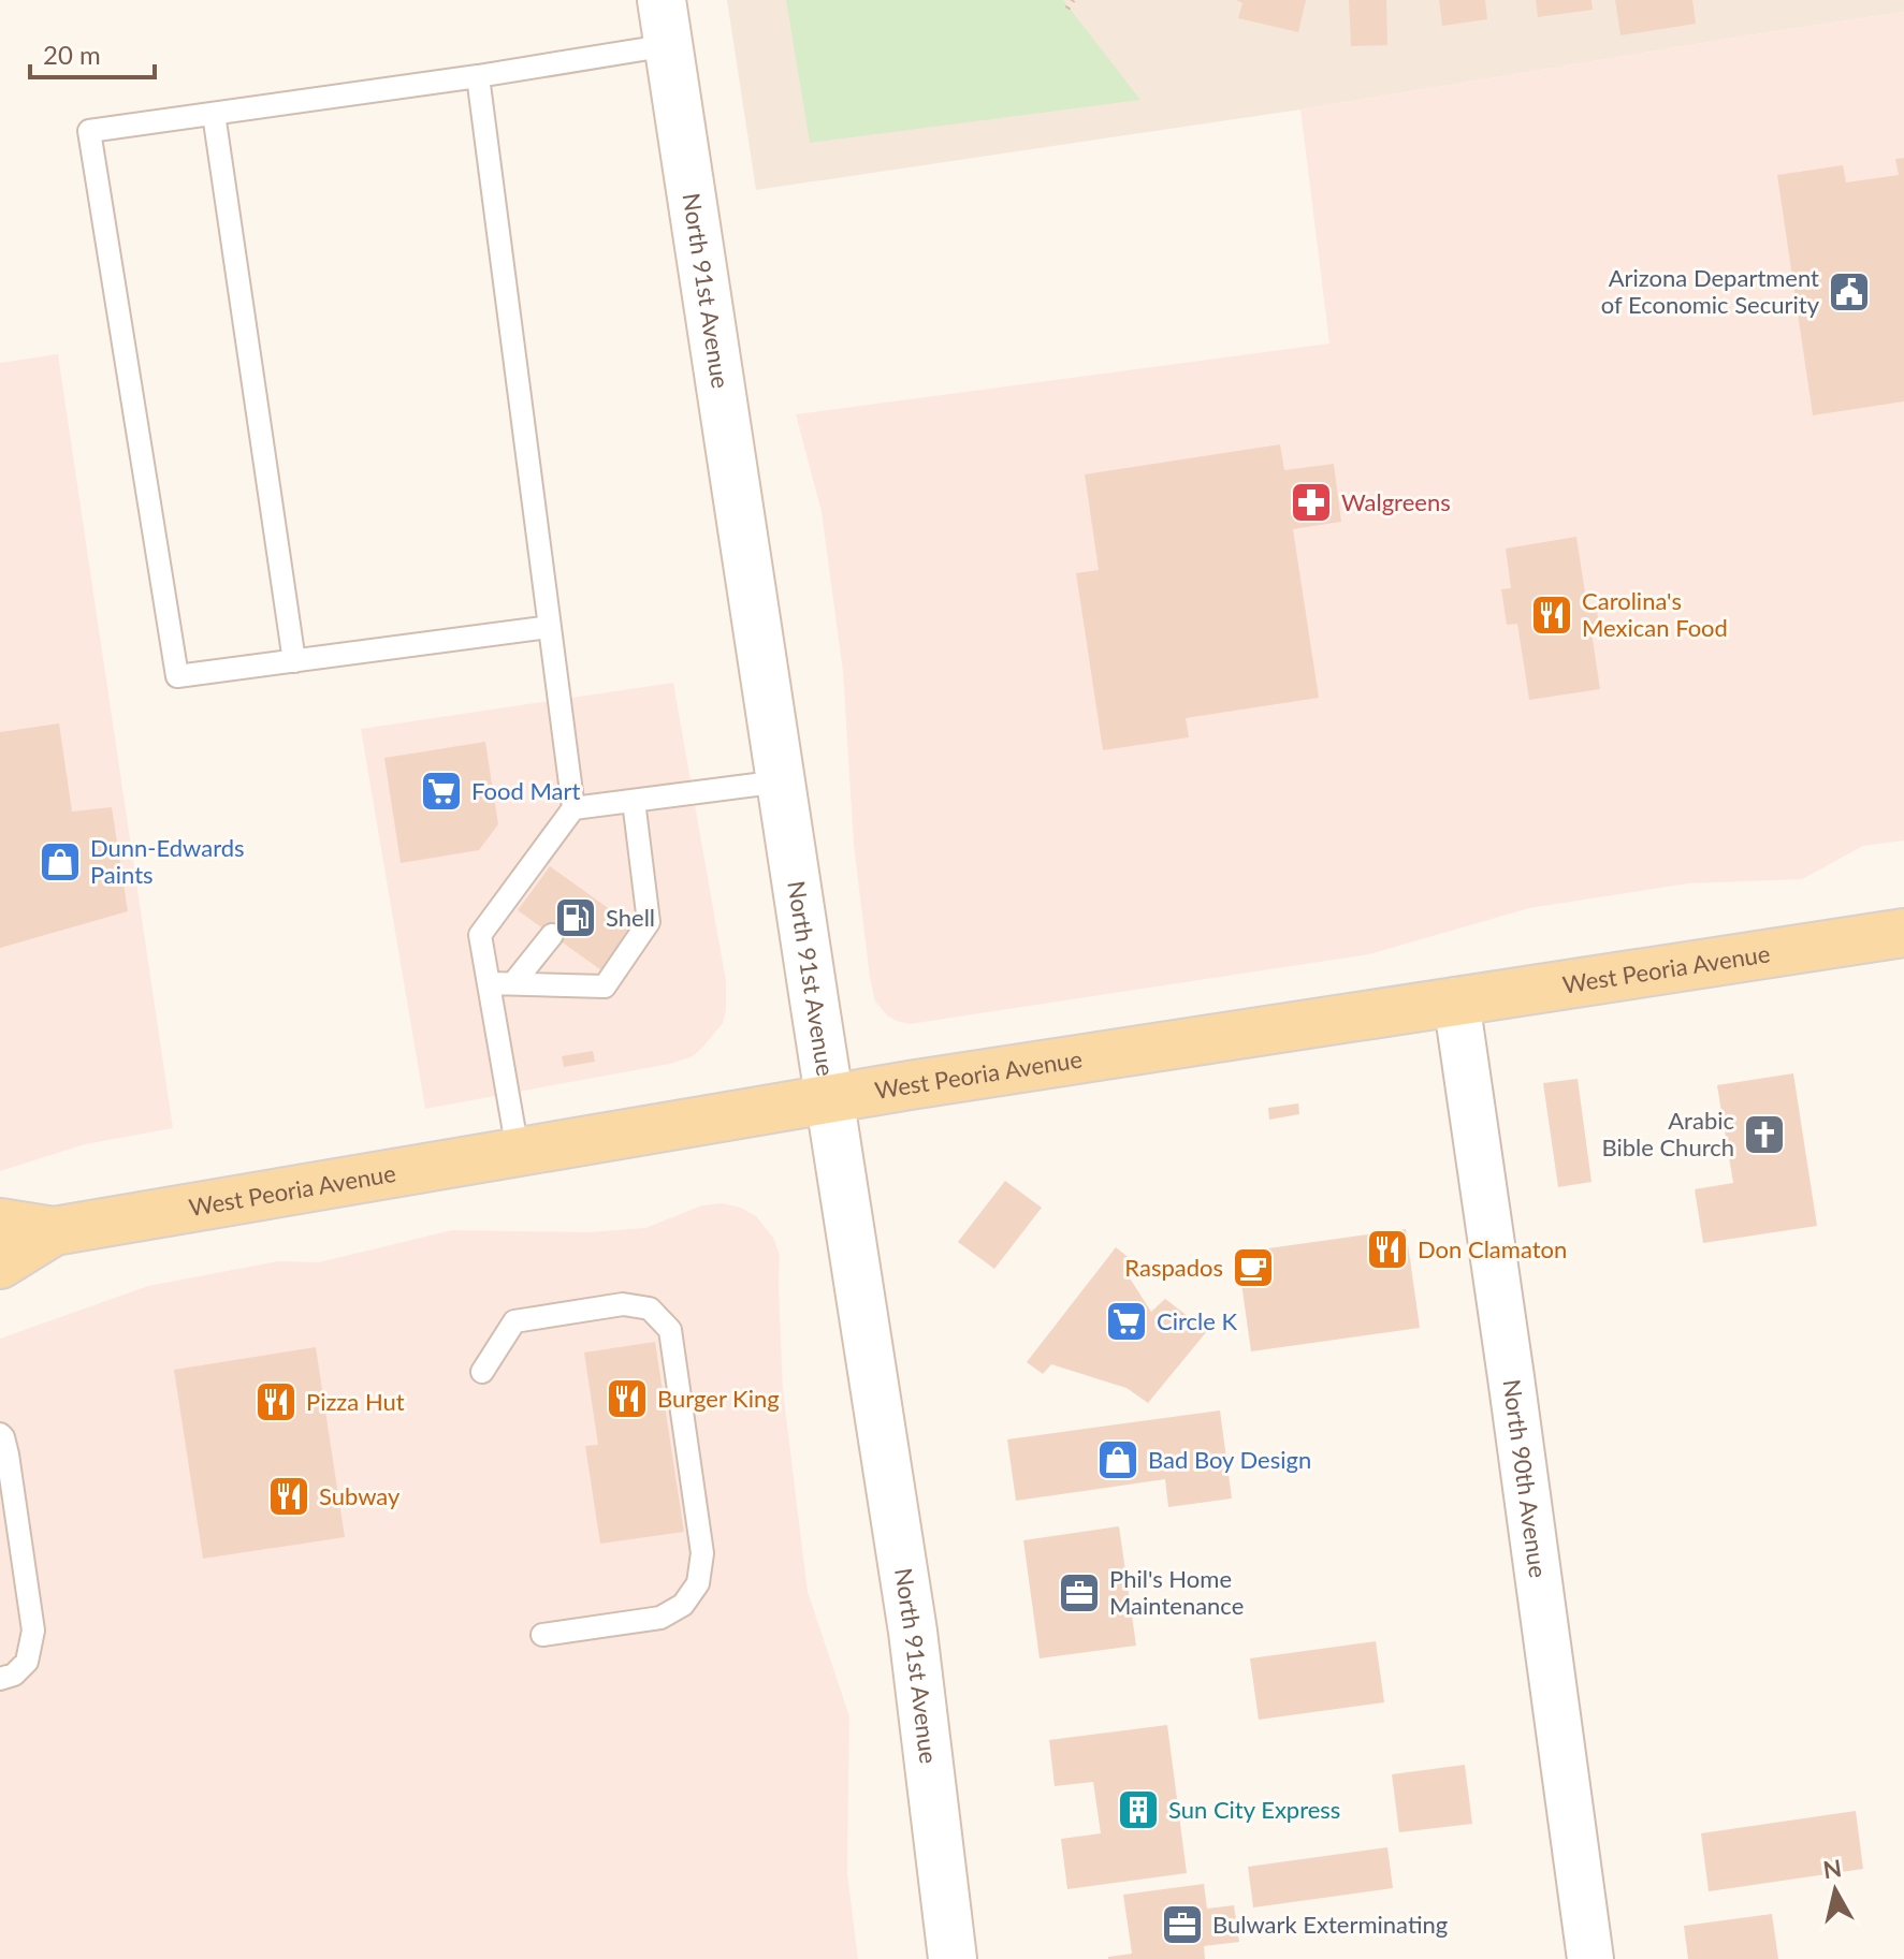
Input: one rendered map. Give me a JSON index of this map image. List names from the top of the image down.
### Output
{
  "streets": {
    "main road": ["North 91st Avenue", "West Peoria Avenue"],
    "street": ["North 90th Avenue"]
  },
  "crossings": [
    ["North 91st Avenue", "West Peoria Avenue"],
    ["West Peoria Avenue", "North 90th Avenue"]
  ],
  "places": {
    "public building": ["Arizona Department of Economic Security"],
    "pharmacy": ["Walgreens"],
    "restaurant": [
      "Carolina's Mexican Food",
      "Don Clamaton",
      "Burger King",
      "Pizza Hut",
      "Subway"
    ],
    "supermarket": ["Food Mart", "Circle K"],
    "shop": ["Dunn-Edwards Paints", "Bad Boy Design"],
    "fuel station": ["Shell"],
    "church": ["Arabic Bible Church"],
    "cafe": ["Raspados"],
    "office": ["Phil's Home Maintenance", "Bulwark Exterminating"],
    "building": ["Sun City Express"]
  },
  "scale_bar": "20 m",
  "north": "top"
}
